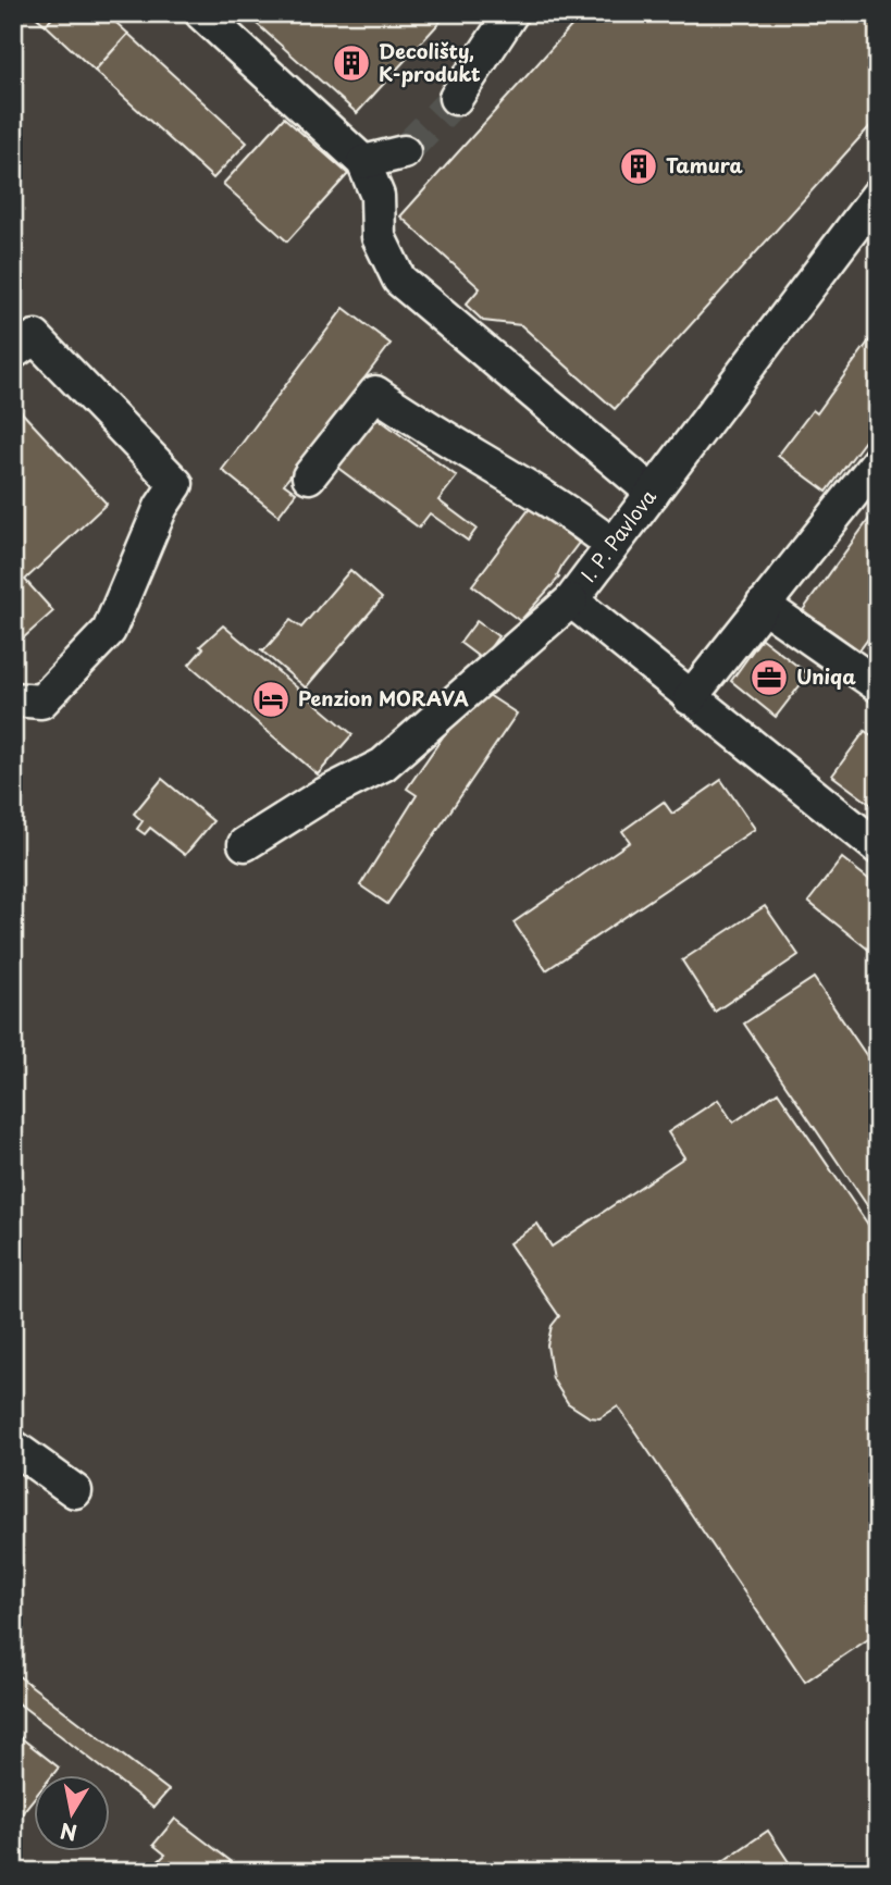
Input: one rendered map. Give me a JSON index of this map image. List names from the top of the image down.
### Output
{
  "streets": {
    "street": ["I. P. Pavlova"]
  },
  "places": {
    "building": ["Decolišty, K-produkt", "Tamura"],
    "office": ["Uniqa"],
    "hotel": ["Penzion MORAVA"]
  },
  "north": "bottom"
}
